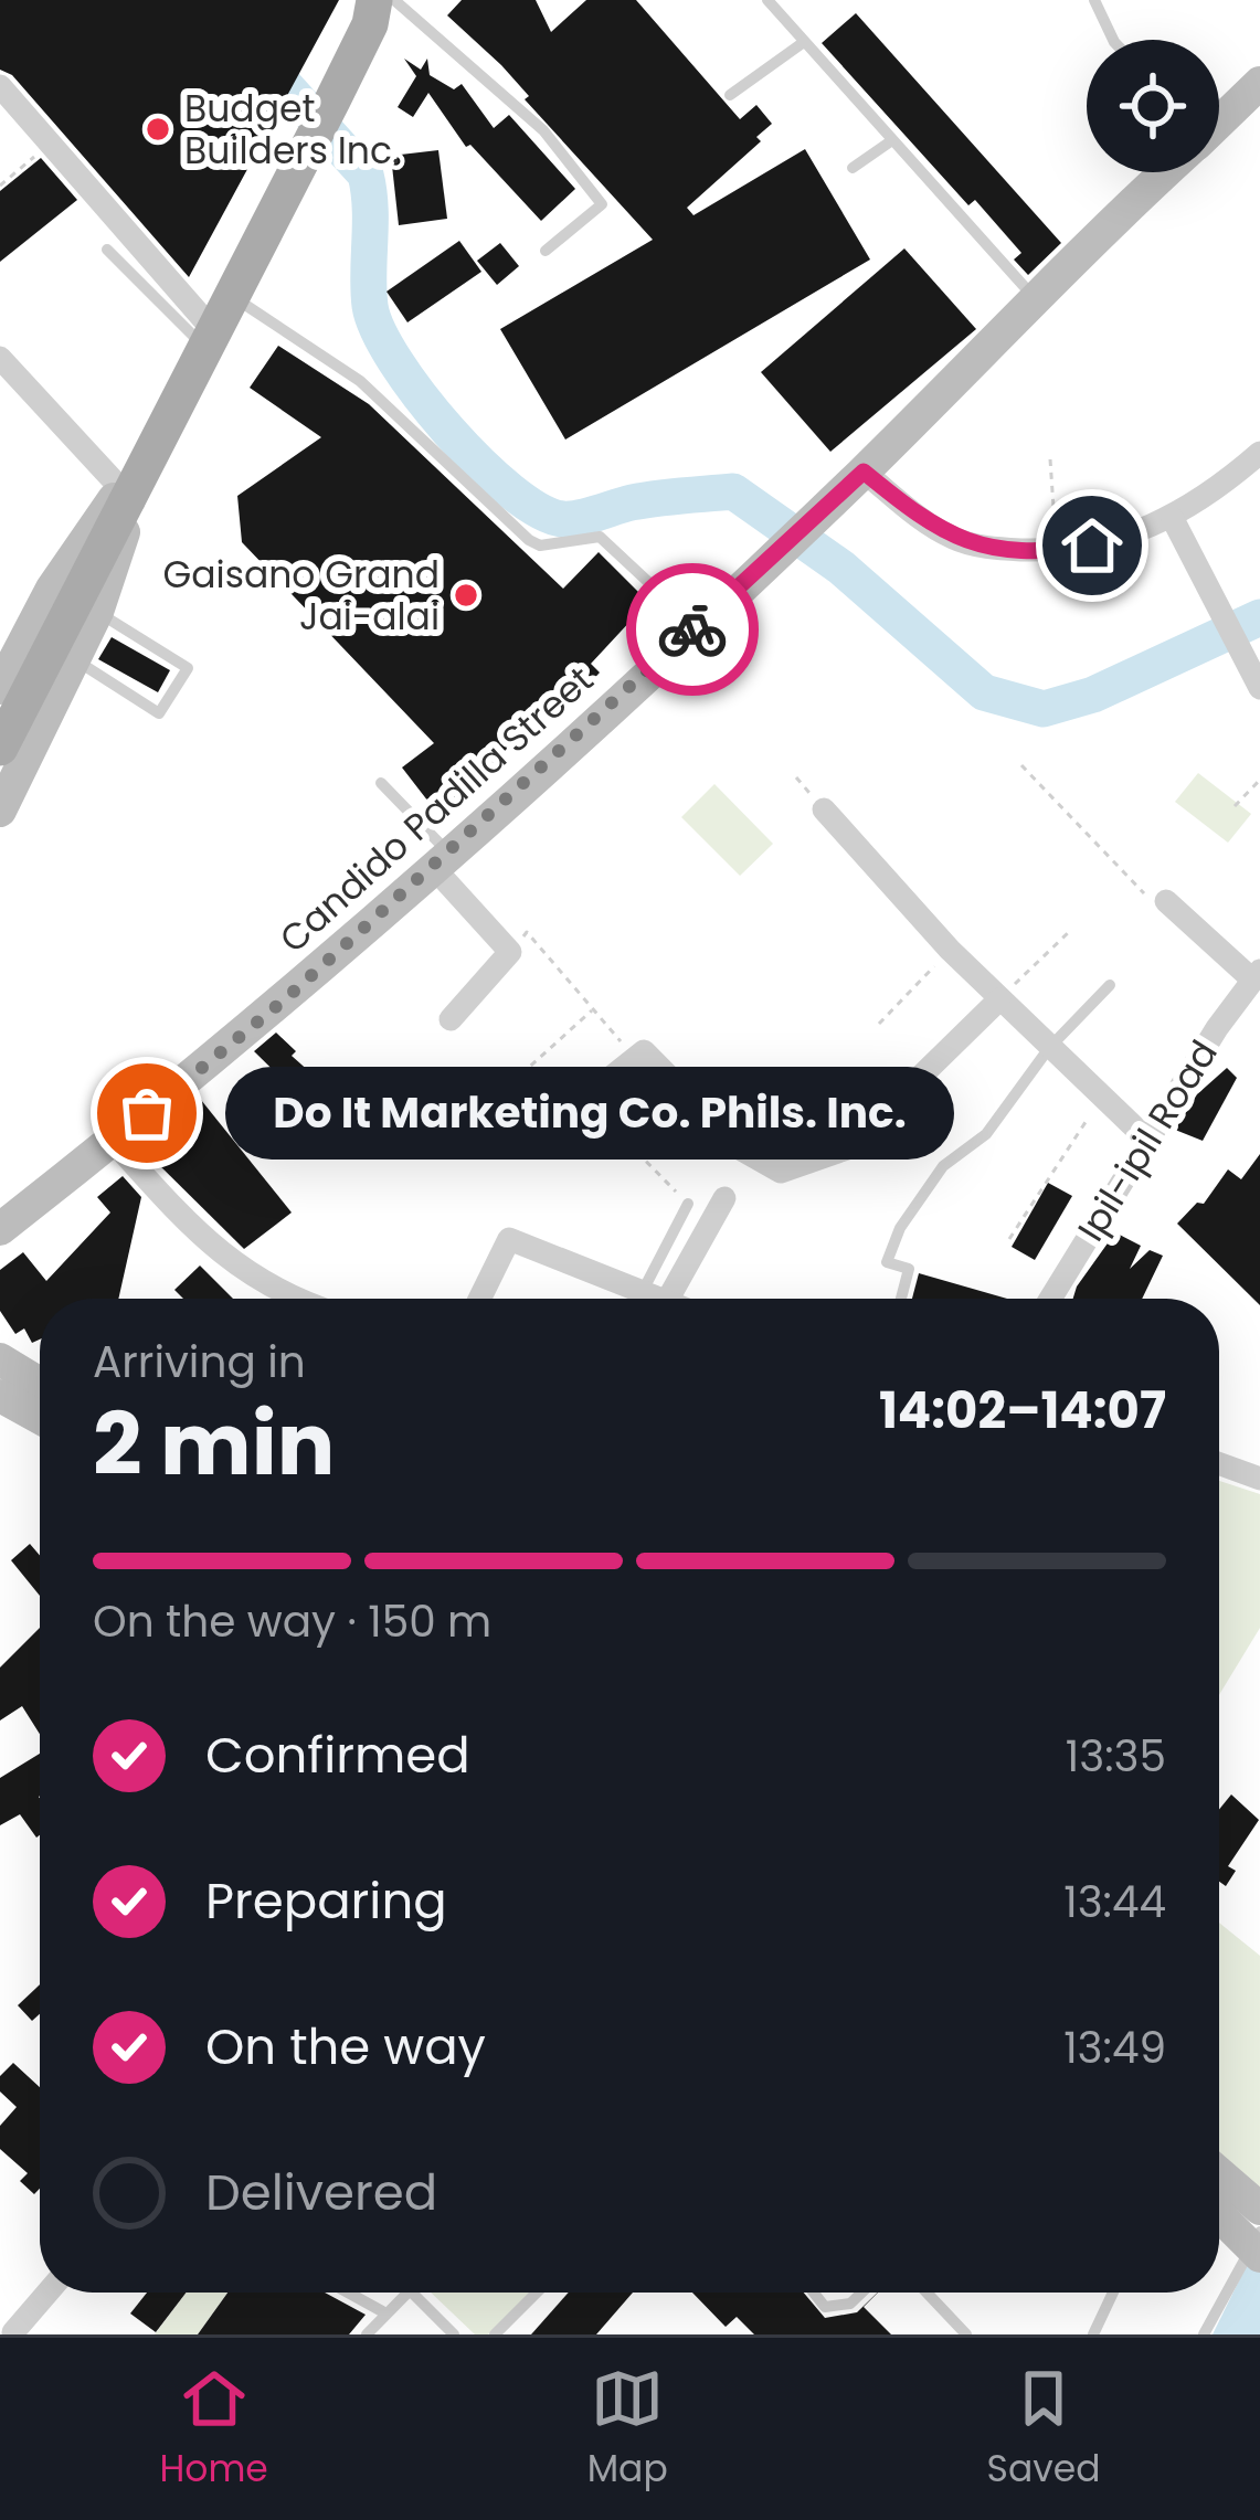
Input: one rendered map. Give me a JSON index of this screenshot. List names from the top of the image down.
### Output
{
  "streets": {
    "main road": ["Candido Padilla Street"],
    "street": ["Ipil-ipil Road"]
  },
  "places": ["Budget Builders Inc.", "Gaisano Grand Jai-alai", "Do It Marketing Co. Phils. Inc."],
  "page": {
    "bubble": "Do It Marketing Co. Phils. Inc.",
    "heading": ["2 min", "Arriving in", "14:02–14:07"],
    "bar": "On the way · 150 m",
    "list": [
      ["Confirmed", "13:35"],
      ["Preparing", "13:44"],
      ["On the way", "13:49"],
      "Delivered"
    ],
    "tabs": ["Home", "Map", "Saved"]
  }
}
